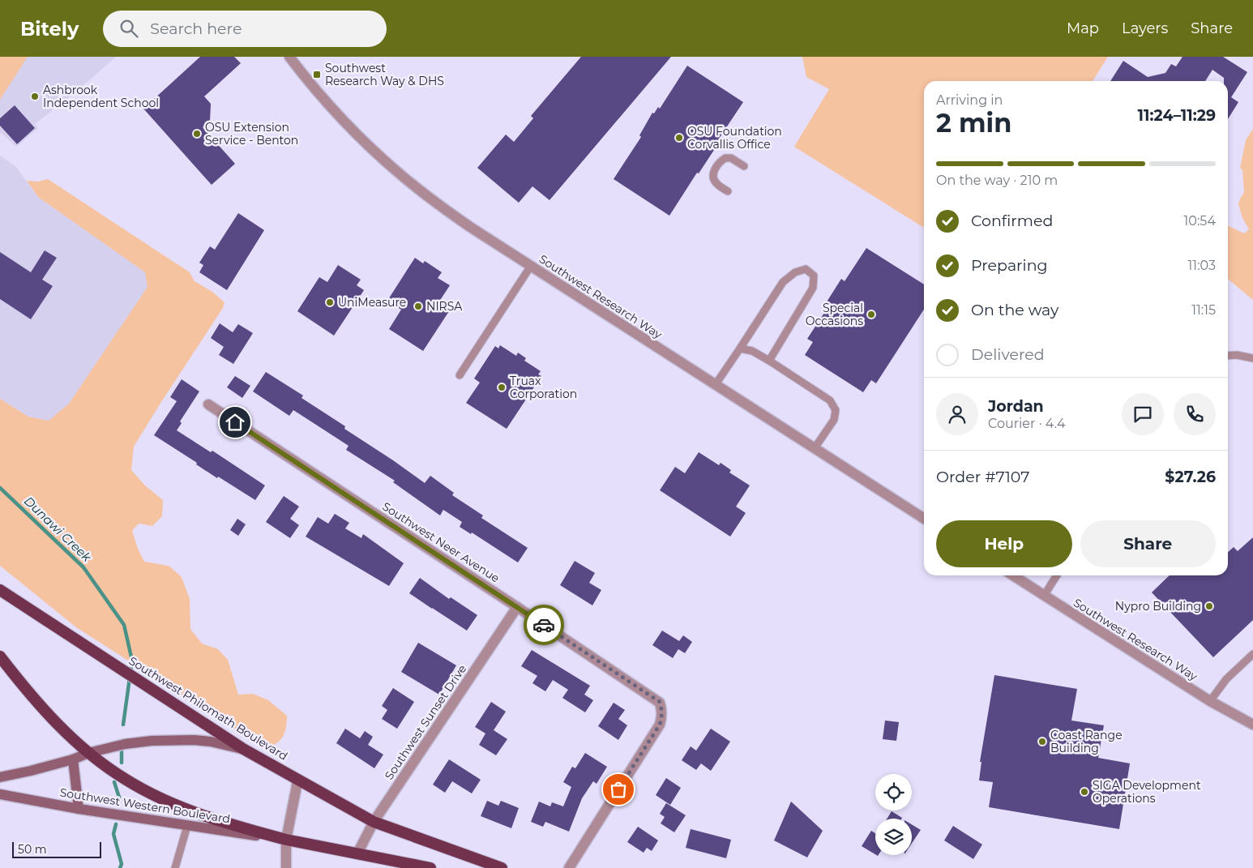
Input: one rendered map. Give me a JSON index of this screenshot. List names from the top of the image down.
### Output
{
  "streets": {
    "highway": ["Southwest Philomath Boulevard"],
    "main road": ["Southwest Western Boulevard"],
    "street": ["Southwest Research Way", "Southwest Neer Avenue", "Southwest Sunset Drive"]
  },
  "crossings": [
    ["Southwest Neer Avenue", "Southwest Sunset Drive"],
    ["Southwest Philomath Boulevard", "Southwest Sunset Drive"]
  ],
  "water": ["Dunawi Creek"],
  "places": {
    "transit": ["Southwest Research Way & DHS"],
    "other": [
      "Ashbrook Independent School",
      "OSU Extension Service - Benton",
      "OSU Foundation Corvallis Office",
      "UniMeasure",
      "NIRSA",
      "Special Occasions",
      "Truax Corporation",
      "Nypro Building",
      "Coast Range Building",
      "SIGA Development Operations"
    ]
  },
  "scale_bar": "50 m",
  "page": {
    "header": "Bitely",
    "search": "Search here",
    "nav": ["Map", "Layers", "Share"],
    "heading": ["2 min", "Arriving in", "11:24–11:29"],
    "panel": [
      "Jordan",
      "Courier · 4.4",
      "Order #7107",
      "$27.26"
    ],
    "bar": "On the way · 210 m",
    "list": [
      ["Confirmed", "10:54"],
      ["Preparing", "11:03"],
      ["On the way", "11:15"],
      "Delivered"
    ],
    "buttons": ["Help", "Share"],
    "scale": "50 m"
  }
}
